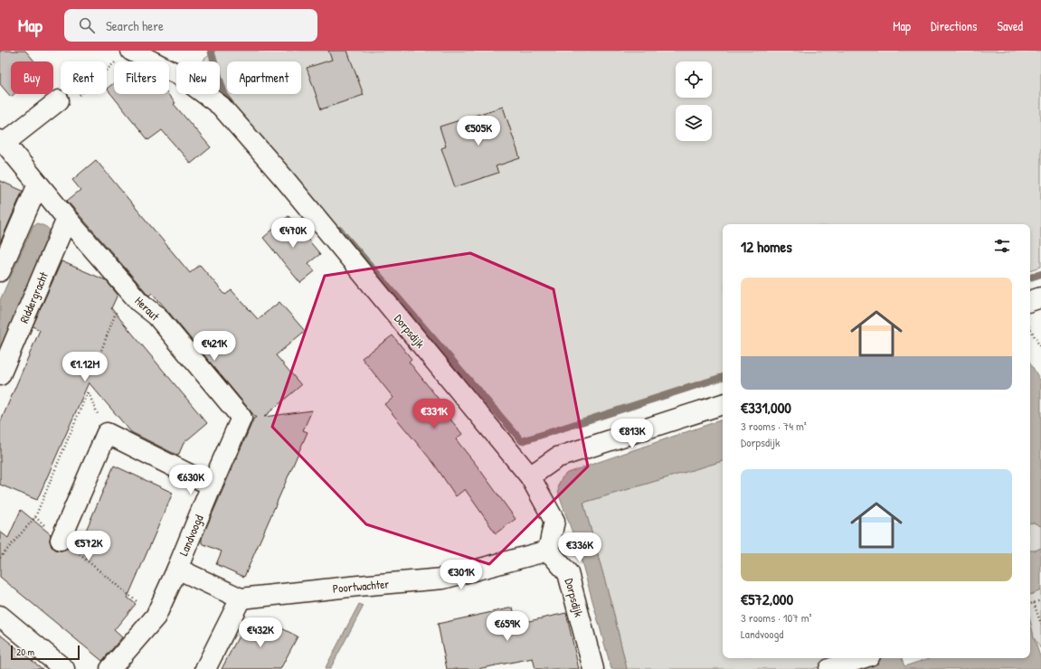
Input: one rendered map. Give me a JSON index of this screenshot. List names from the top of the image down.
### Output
{
  "streets": {
    "street": [
      "Riddergracht",
      "Heraut",
      "Dorpsdijk",
      "Landvoogd",
      "Poortwachter"
    ]
  },
  "crossings": [
    ["Riddergracht", "Heraut"],
    ["Heraut", "Landvoogd"],
    ["Dorpsdijk", "Poortwachter"]
  ],
  "scale_bar": "20 m",
  "page": {
    "header": "Map",
    "search": "Search here",
    "nav": ["Map", "Directions", "Saved"],
    "chip": [
      "Buy",
      "Rent",
      "Filters",
      "New",
      "Apartment"
    ],
    "price": [
      "€505K",
      "€470K",
      "€421K",
      "€1.12M",
      "€331K",
      "€813K",
      "€630K",
      "€572K",
      "€336K",
      "€301K",
      "€659K",
      "€432K"
    ],
    "heading": "12 homes",
    "list": [
      {
        "name": "€331,000",
        "note": "3 rooms · 74 m² · Dorpsdijk"
      },
      {
        "name": "€572,000",
        "note": "3 rooms · 107 m² · Landvoogd"
      }
    ],
    "scale": "20 m"
  }
}
